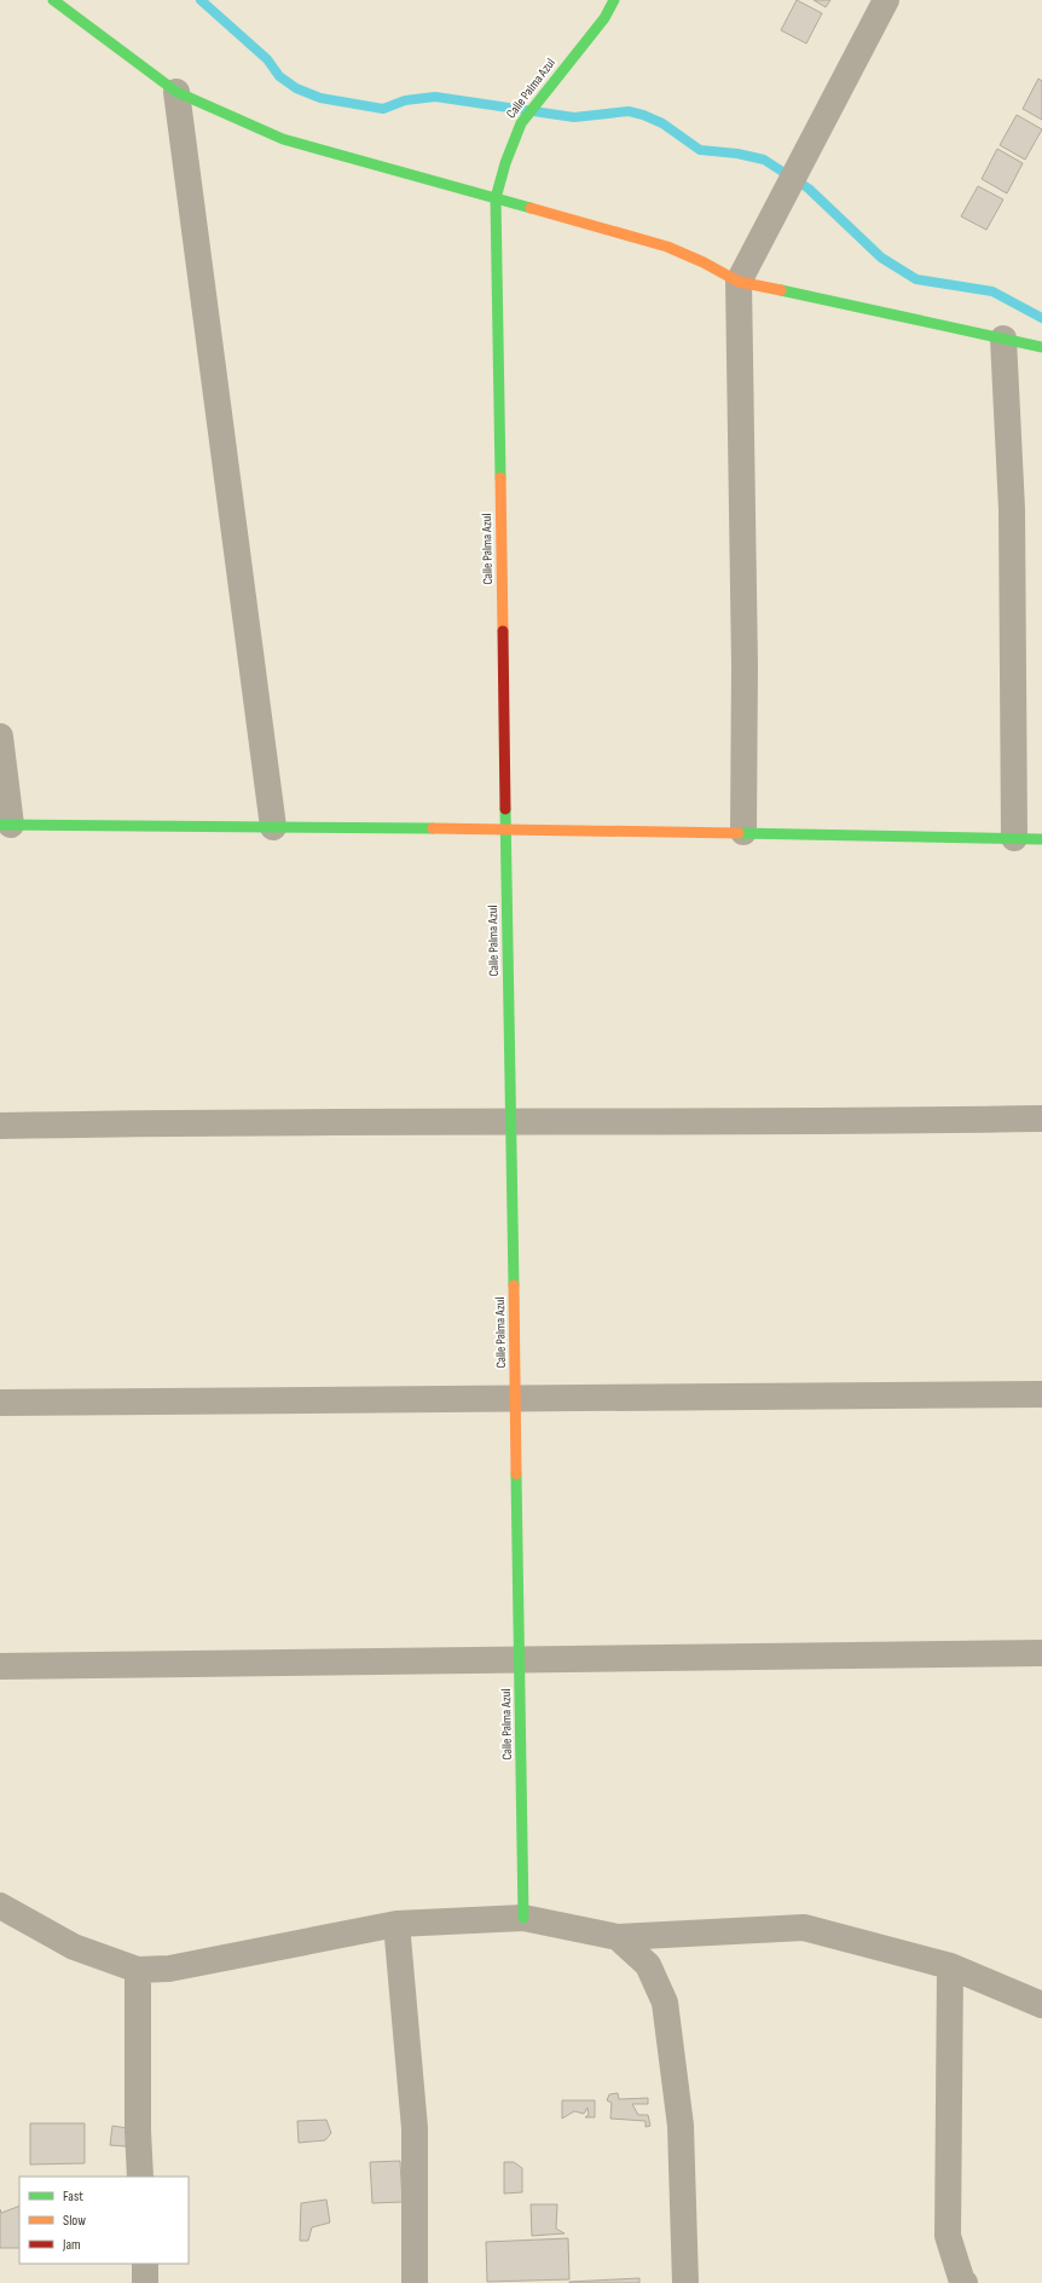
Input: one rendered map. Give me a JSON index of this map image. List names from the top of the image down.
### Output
{
  "streets": {
    "street": ["Calle Palma Azul"]
  },
  "legend": ["Fast", "Slow", "Jam"]
}
